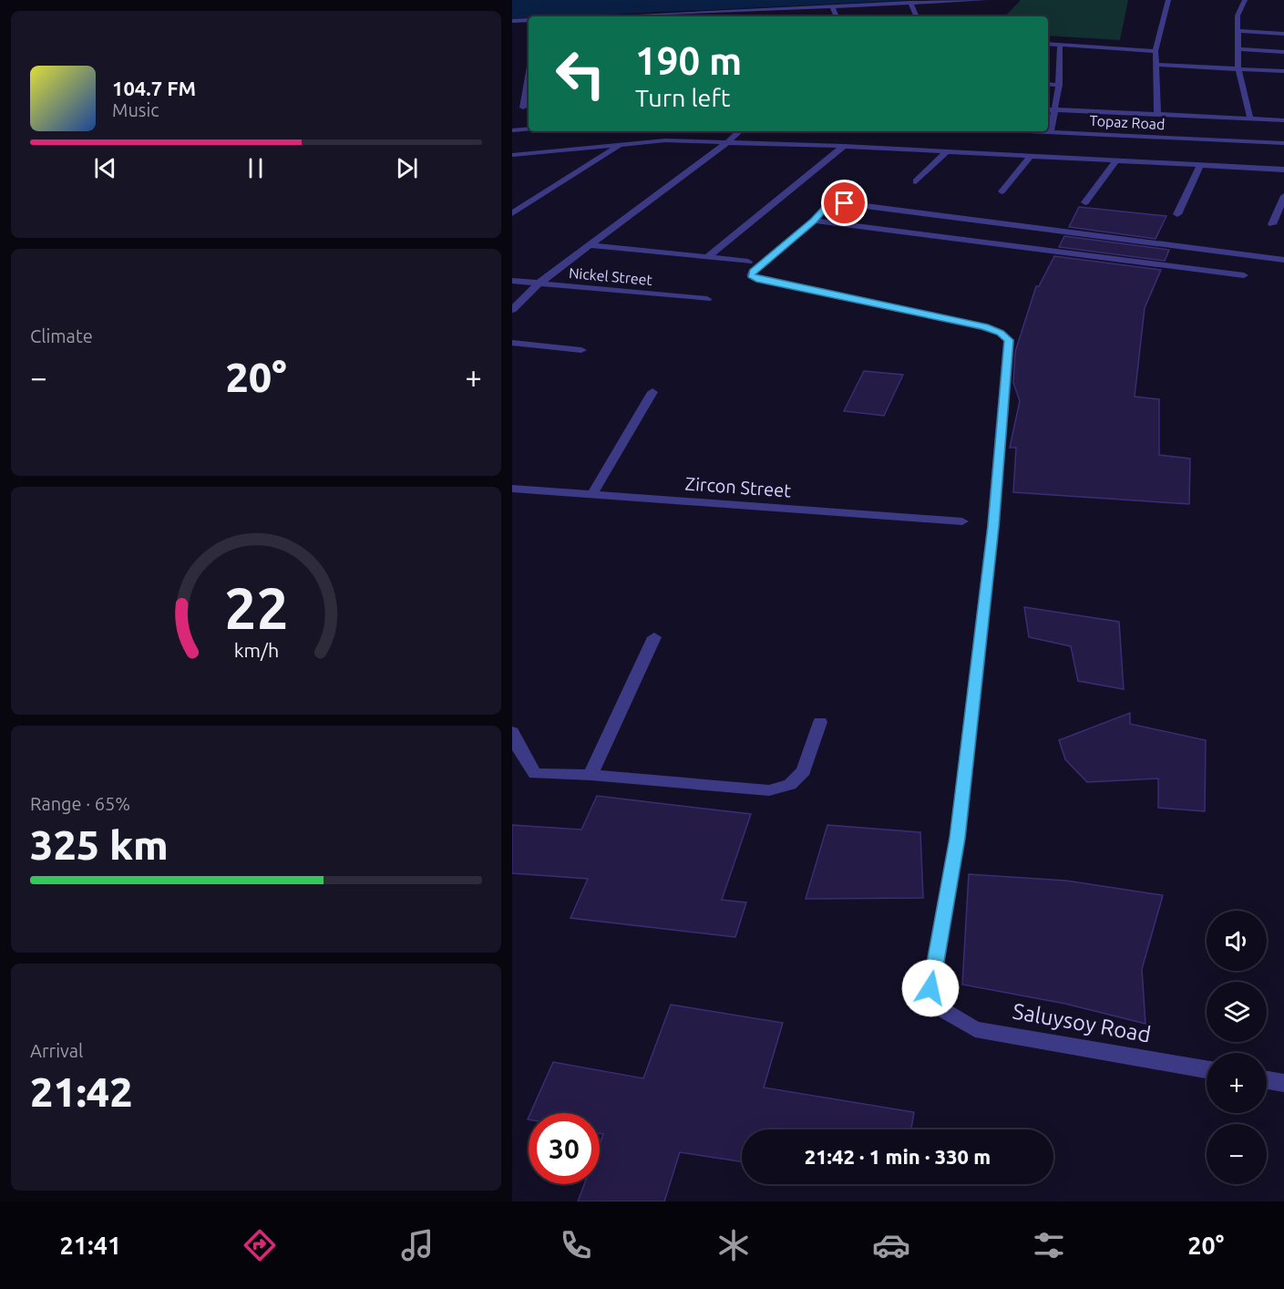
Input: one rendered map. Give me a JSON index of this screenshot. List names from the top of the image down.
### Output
{
  "streets": {
    "street": [
      "Topaz Road",
      "Nickel Street",
      "Zircon Street",
      "Saluysoy Road"
    ]
  },
  "page": {
    "turn": ["190 m", "Turn left"],
    "song": ["104.7 FM", "Music"],
    "tile": [
      "Climate",
      ["Range · 65%", "325 km"],
      ["Arrival", "21:42"]
    ],
    "heat": ["−", "20°", "+"],
    "map_buttons": ["+", "−"],
    "limit": "30",
    "trip": "21:42 · 1 min · 330 m",
    "tabs": ["21:41", "20°"],
    "gauge": ["22", "km/h"]
  }
}
